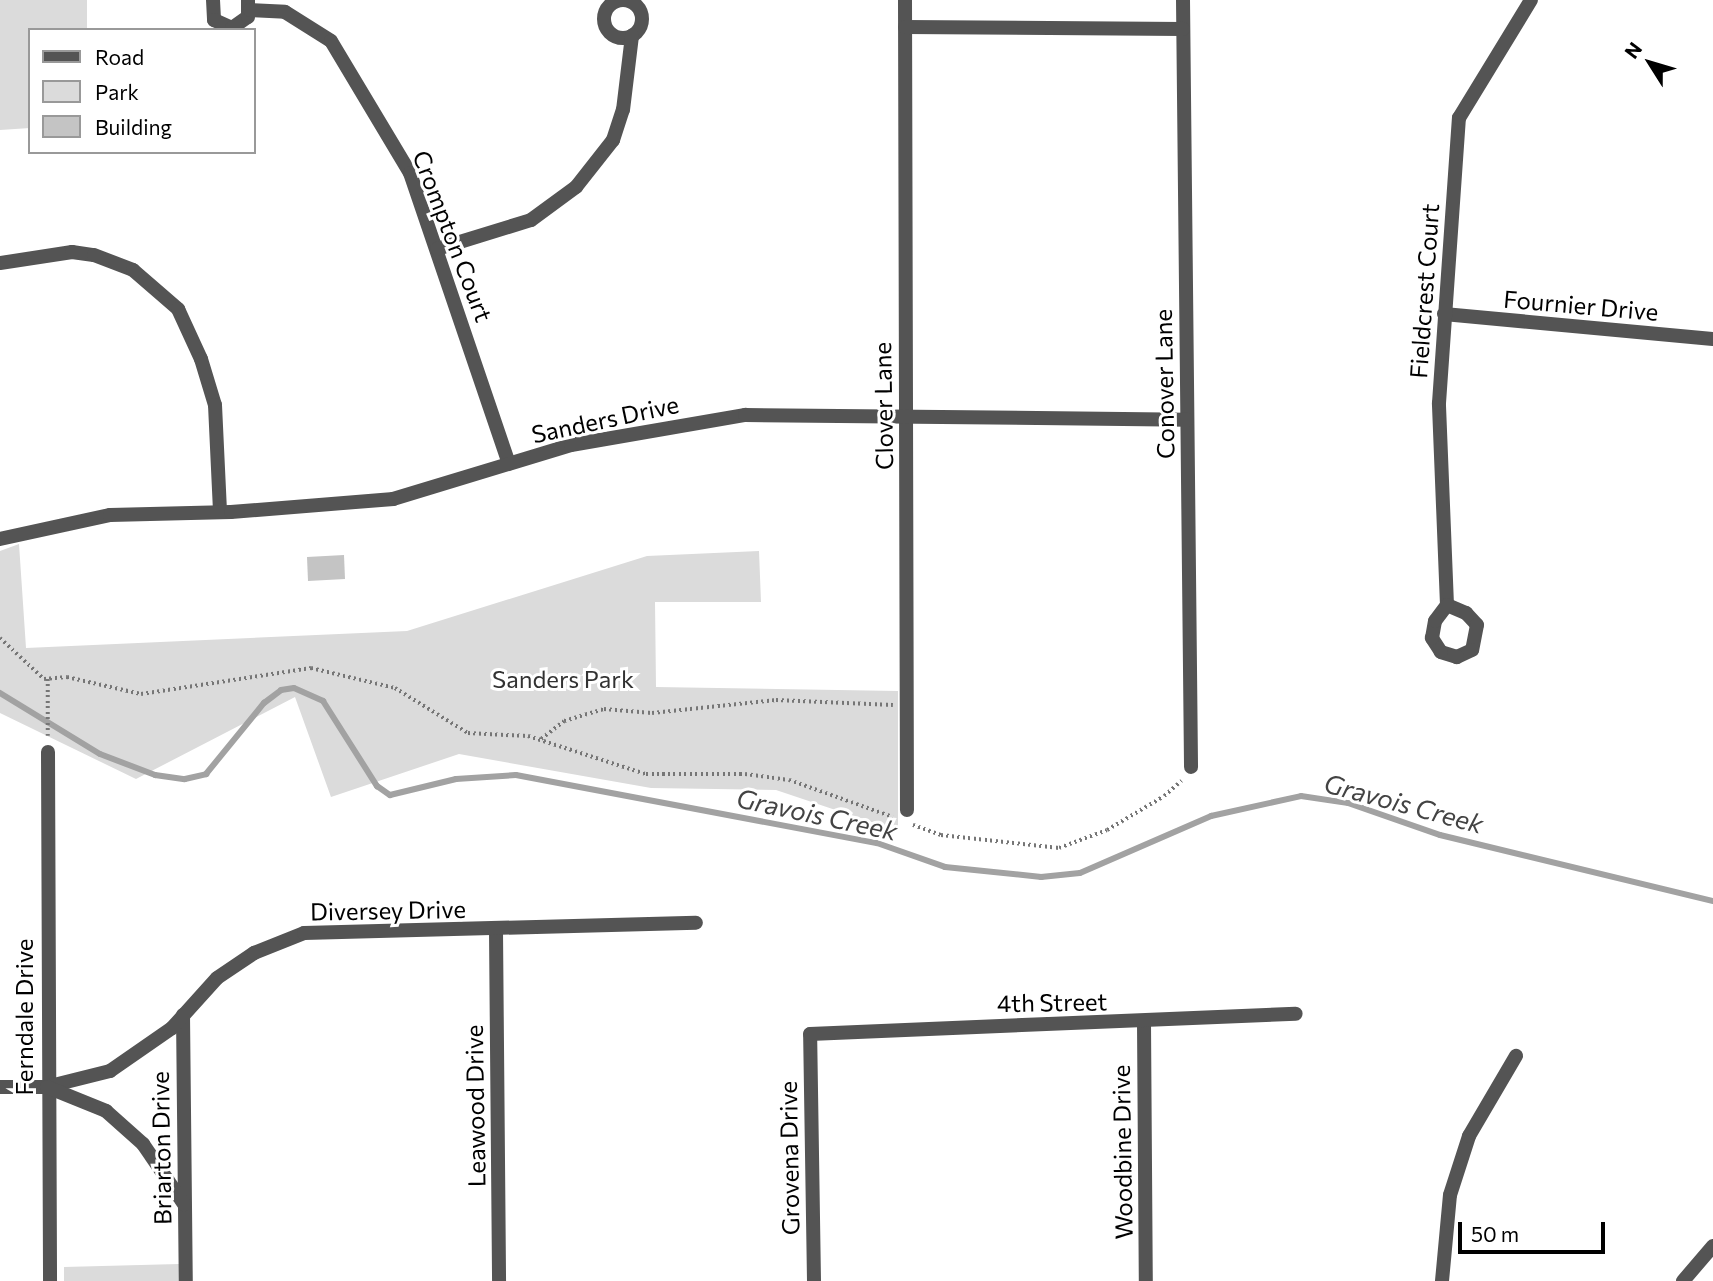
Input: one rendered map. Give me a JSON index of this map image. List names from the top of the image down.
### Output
{
  "streets": {
    "street": [
      "Crompton Court",
      "Fieldcrest Court",
      "Fournier Drive",
      "Conover Lane",
      "Clover Lane",
      "Sanders Drive",
      "Diversey Drive",
      "4th Street",
      "Ferndale Drive",
      "Leawood Drive",
      "Briarton Drive",
      "Woodbine Drive",
      "Grovena Drive"
    ]
  },
  "crossings": [
    ["Crompton Court", "Sanders Drive"],
    ["Fieldcrest Court", "Fournier Drive"],
    ["Conover Lane", "Sanders Drive"],
    ["Clover Lane", "Sanders Drive"],
    ["Diversey Drive", "Ferndale Drive"],
    ["Diversey Drive", "Leawood Drive"],
    ["Diversey Drive", "Briarton Drive"],
    ["4th Street", "Woodbine Drive"],
    ["4th Street", "Grovena Drive"]
  ],
  "water": ["Gravois Creek"],
  "parks": ["Sanders Park"],
  "legend": ["Road", "Park", "Building"],
  "scale_bar": "50 m",
  "north": "top left"
}
